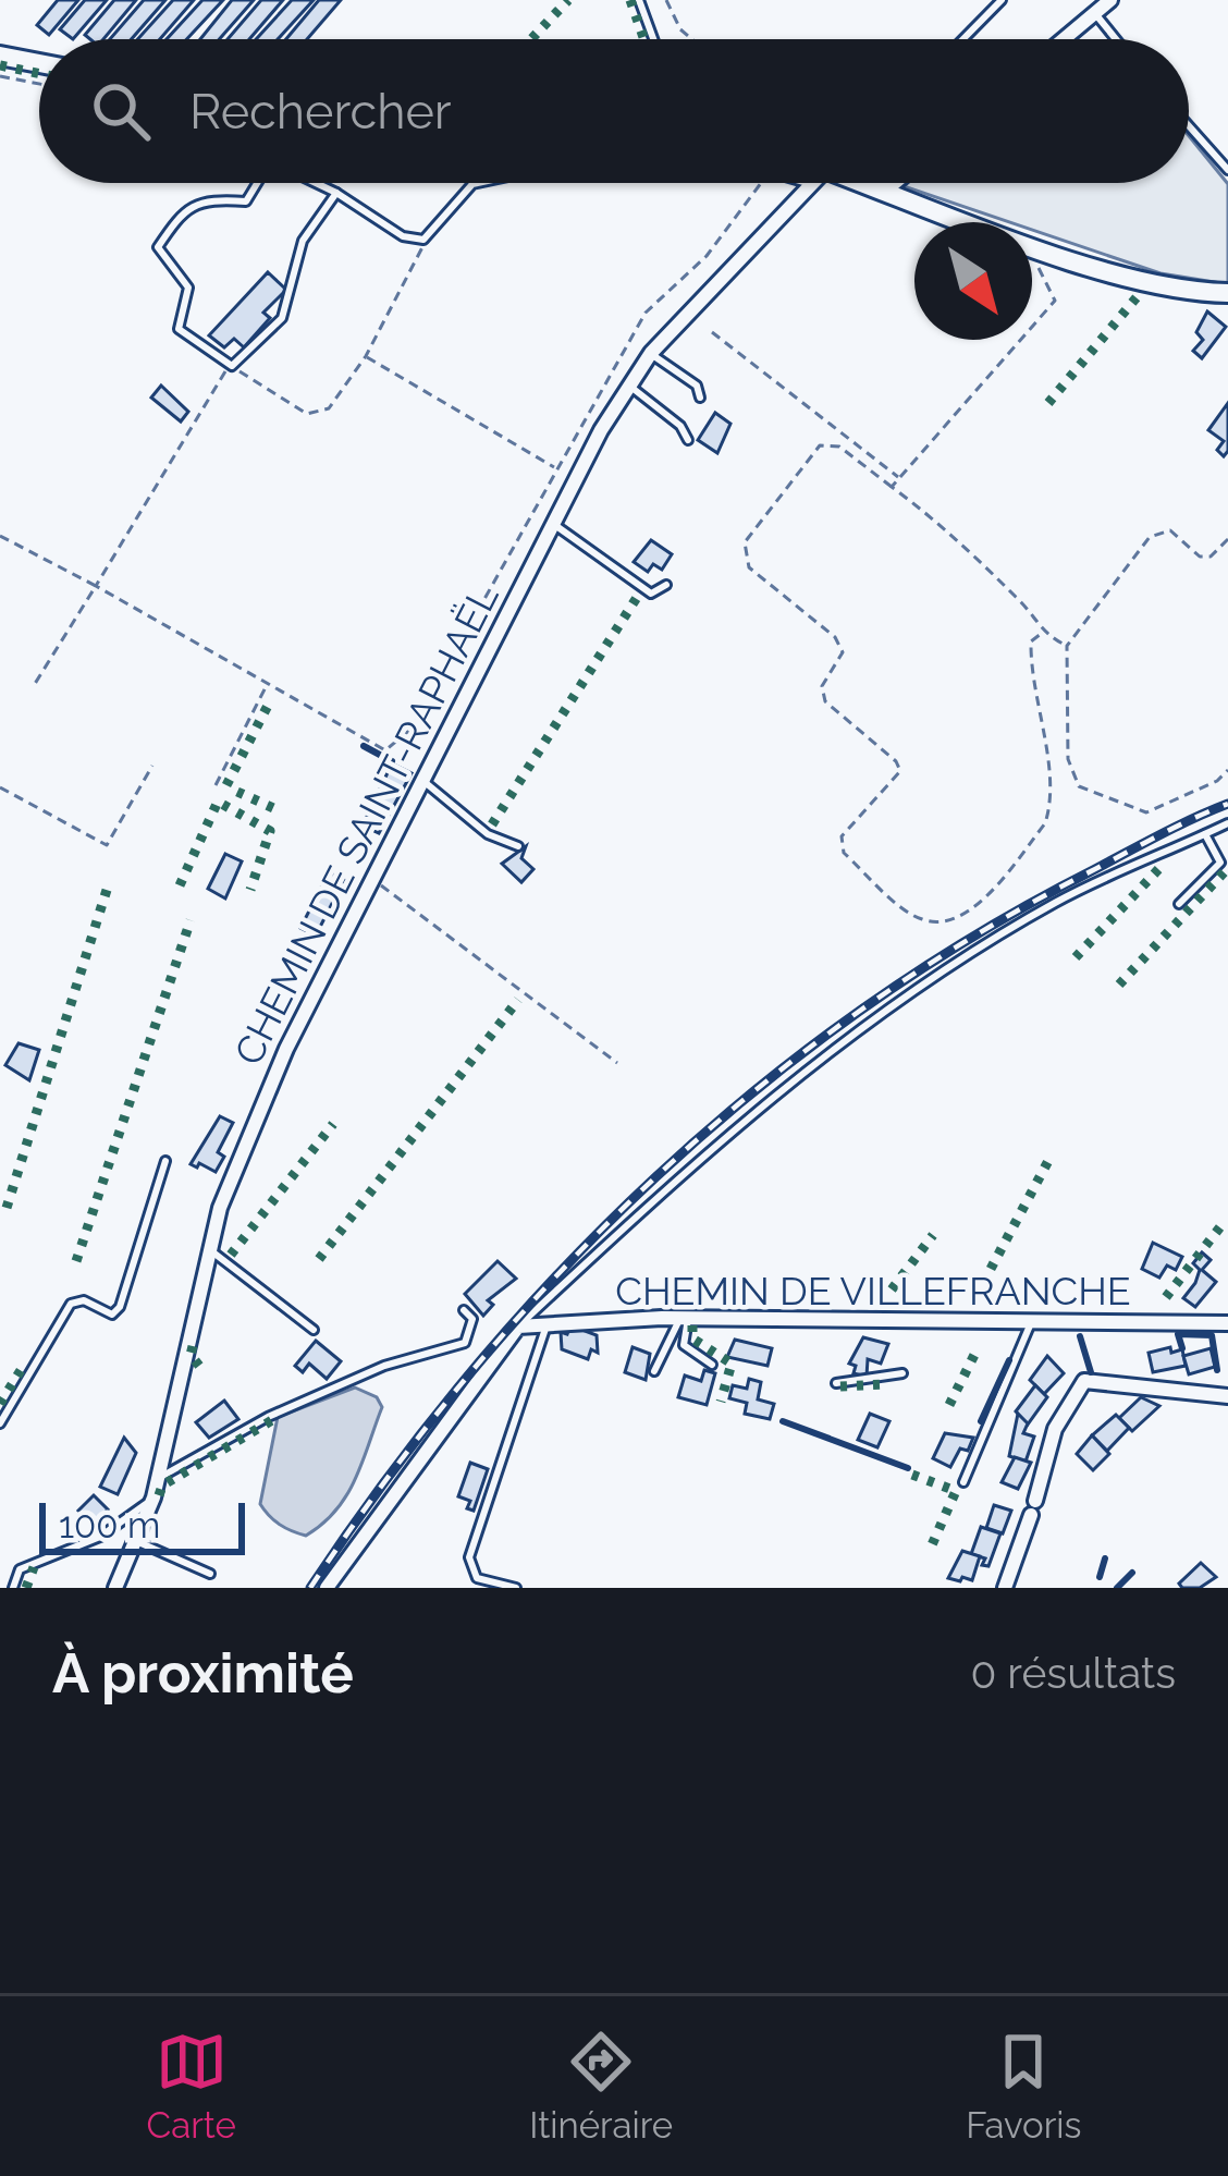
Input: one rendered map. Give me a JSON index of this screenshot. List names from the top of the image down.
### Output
{
  "streets": {
    "street": ["CHEMIN DE SAINT-RAPHAËL", "CHEMIN DE VILLEFRANCHE"]
  },
  "scale_bar": "100 m",
  "north": "bottom right",
  "page": {
    "search": "Rechercher",
    "scale": "100 m",
    "heading": ["À proximité", "0 résultats"],
    "nav": ["Carte", "Itinéraire", "Favoris"]
  }
}
